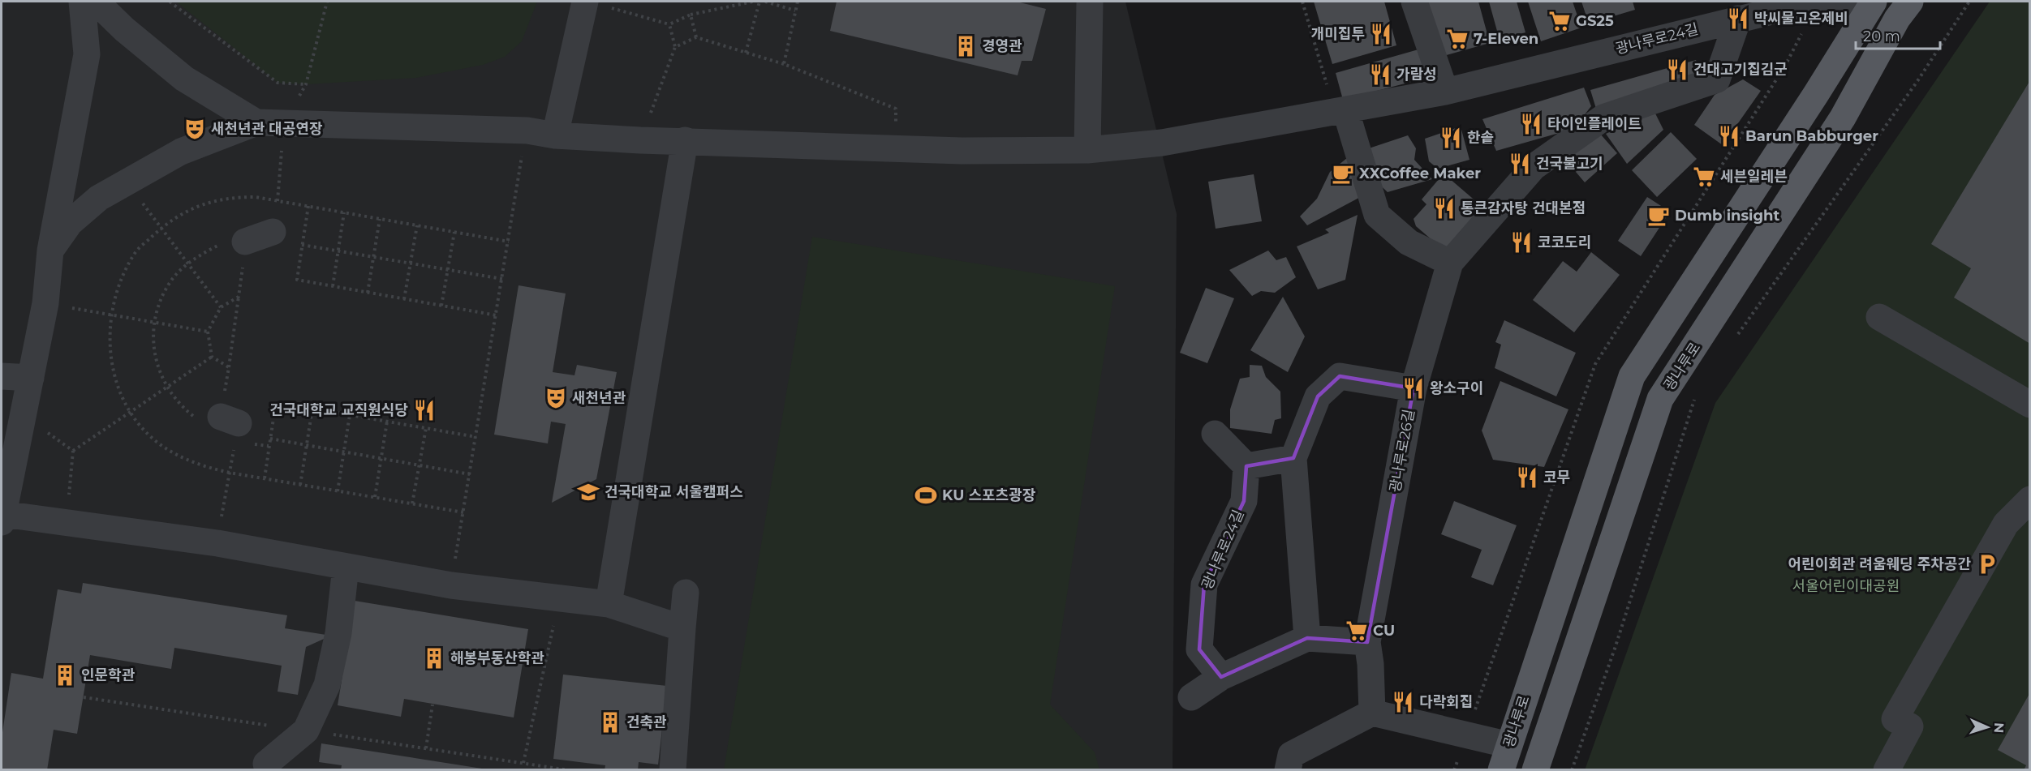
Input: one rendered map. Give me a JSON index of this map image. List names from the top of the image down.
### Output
{
  "streets": {
    "main road": ["광나루로"],
    "street": ["광나루로24길", "광나루로26길"]
  },
  "crossings": [
    ["광나루로24길", "광나루로"]
  ],
  "parks": ["서울어린이대공원"],
  "places": {
    "restaurant": [
      "박씨물고온제비",
      "개미집투",
      "건대고기집김군",
      "가람성",
      "타이인플레이트",
      "Barun Babburger",
      "한솥",
      "건국불고기",
      "통큰감자탕 건대본점",
      "코코도리",
      "왕소구이",
      "건국대학교 교직원식당",
      "코무",
      "다락회집"
    ],
    "supermarket": [
      "GS25",
      "7-Eleven",
      "세븐일레븐",
      "CU"
    ],
    "building": [
      "경영관",
      "해봉부동산학관",
      "인문학관",
      "건축관"
    ],
    "theatre": ["새천년관 대공연장", "새천년관"],
    "cafe": ["XXCoffee Maker", "Dumb insight"],
    "school or university": ["건국대학교 서울캠퍼스"],
    "sports": ["KU 스포츠광장"],
    "parking": ["어린이회관 려움웨딩 주차공간"]
  },
  "scale_bar": "20 m",
  "north": "right"
}
